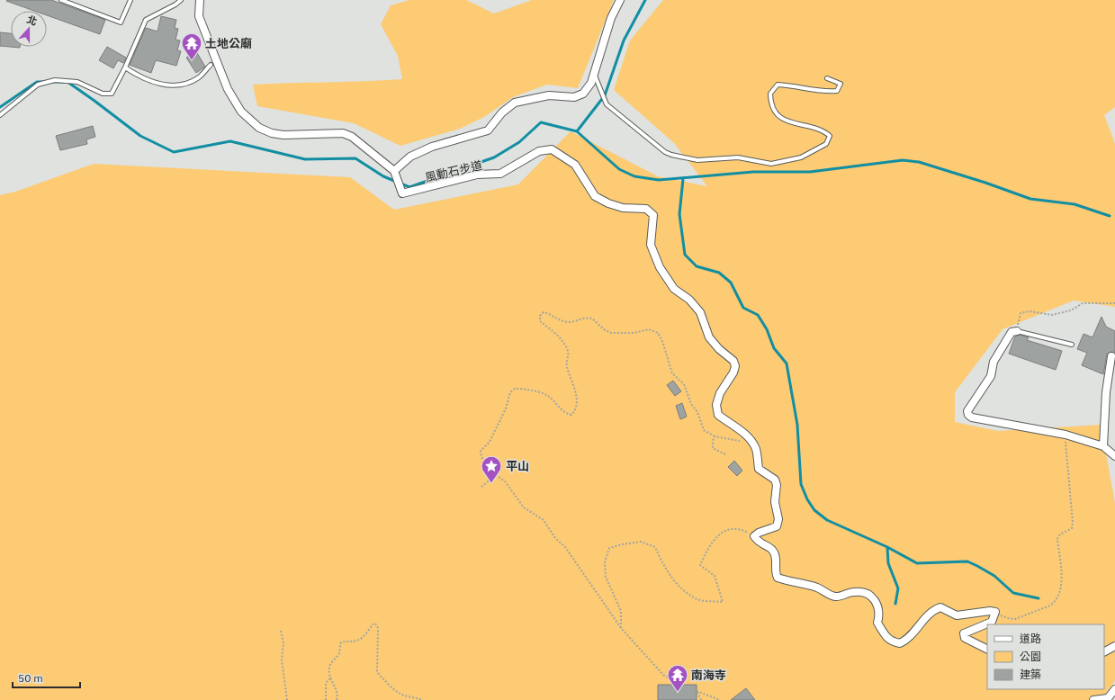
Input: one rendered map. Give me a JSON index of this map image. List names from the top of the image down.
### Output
{
  "streets": {
    "street": ["風動石步道"]
  },
  "places": {
    "temple": ["土地公廟", "南海寺"],
    "place": ["平山"]
  },
  "legend": ["道路", "公園", "建築"],
  "scale_bar": "50 m",
  "north": "top"
}
